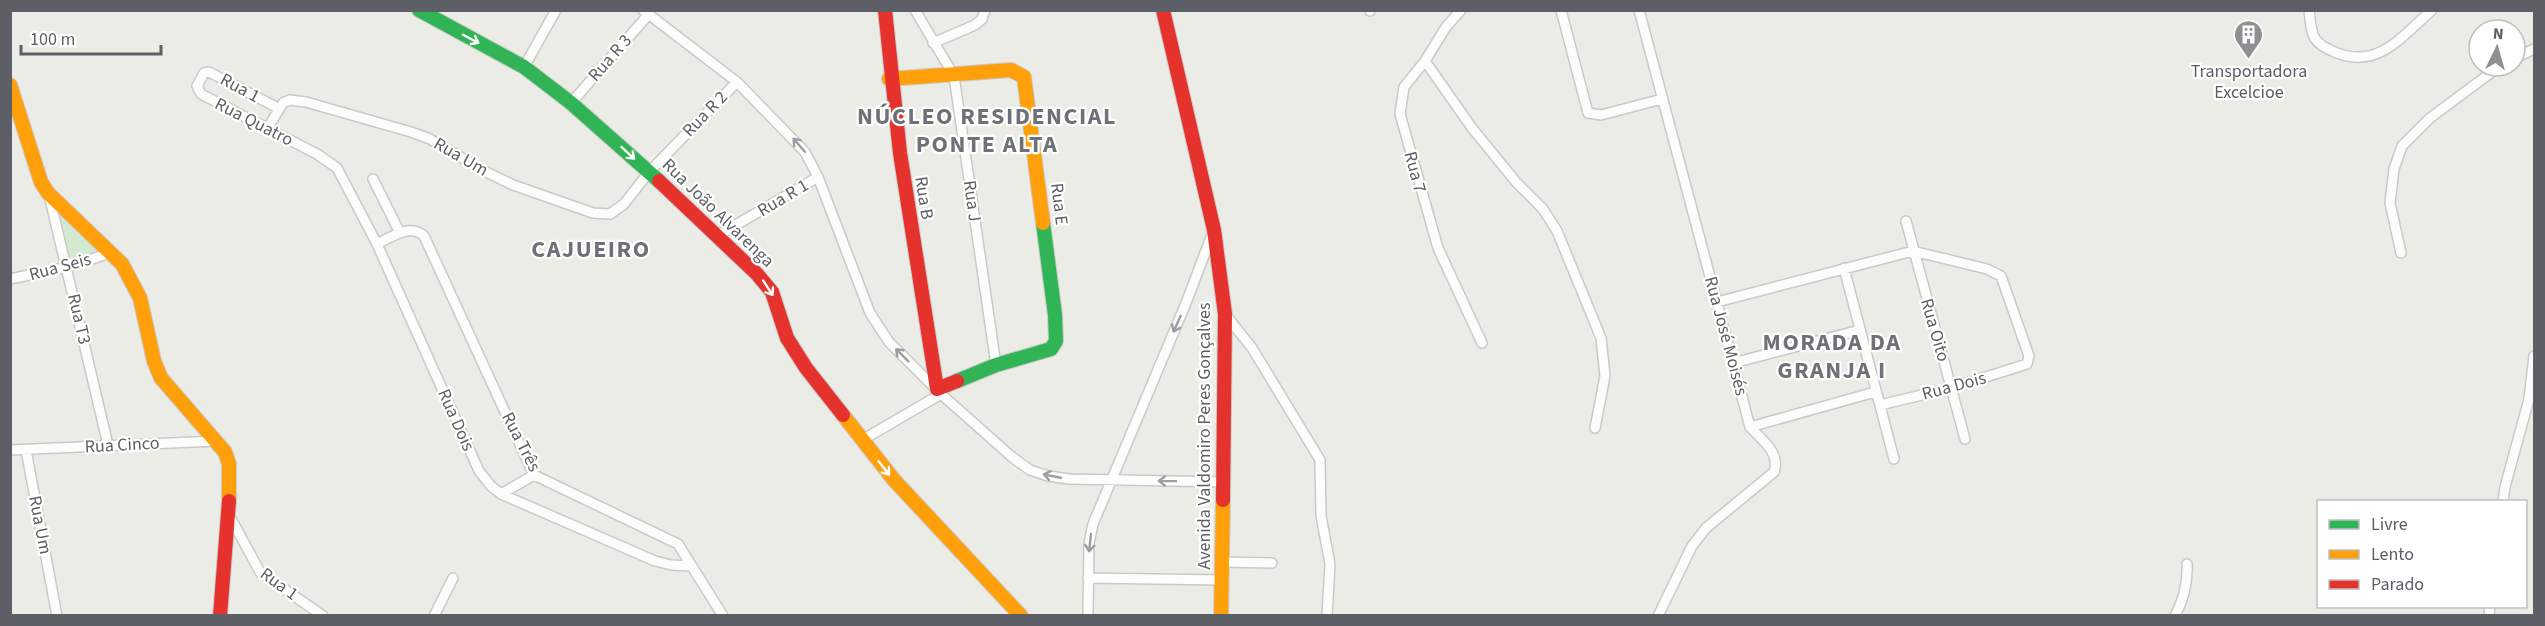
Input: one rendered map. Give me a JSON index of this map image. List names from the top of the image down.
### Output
{
  "streets": {
    "street": [
      "Rua R 3",
      "Rua 1",
      "Rua R 2",
      "Rua Quatro",
      "Rua Um",
      "Rua 7",
      "Rua R 1",
      "Rua B",
      "Rua J",
      "Rua E",
      "Rua João Alvarenga",
      "Rua Seis",
      "Rua T3",
      "Rua Oito",
      "Rua José Moisés",
      "Rua Dois",
      "Avenida Valdomiro Peres Gonçalves",
      "Rua Três",
      "Rua Cinco"
    ]
  },
  "crossings": [
    ["Rua R 3", "Rua João Alvarenga"],
    ["Rua 1", "Rua Quatro"],
    ["Rua 1", "Rua Um"],
    ["Rua R 2", "Rua Um"],
    ["Rua R 2", "Rua João Alvarenga"],
    ["Rua Quatro", "Rua Dois"],
    ["Rua Um", "Rua João Alvarenga"],
    ["Rua Um", "Rua Cinco"],
    ["Rua R 1", "Rua João Alvarenga"],
    ["Rua B", "Rua E"],
    ["Rua J", "Rua E"],
    ["Rua E", "Rua João Alvarenga"],
    ["Rua Seis", "Rua T3"],
    ["Rua T3", "Rua Cinco"],
    ["Rua Oito", "Rua Dois"],
    ["Rua Dois", "Rua Três"]
  ],
  "districts": ["NÚCLEO RESIDENCIAL PONTE ALTA", "CAJUEIRO", "MORADA DA GRANJA I"],
  "places": {
    "building": ["Transportadora Excelcioe"]
  },
  "legend": ["Livre", "Lento", "Parado"],
  "scale_bar": "100 m",
  "north": "top"
}
